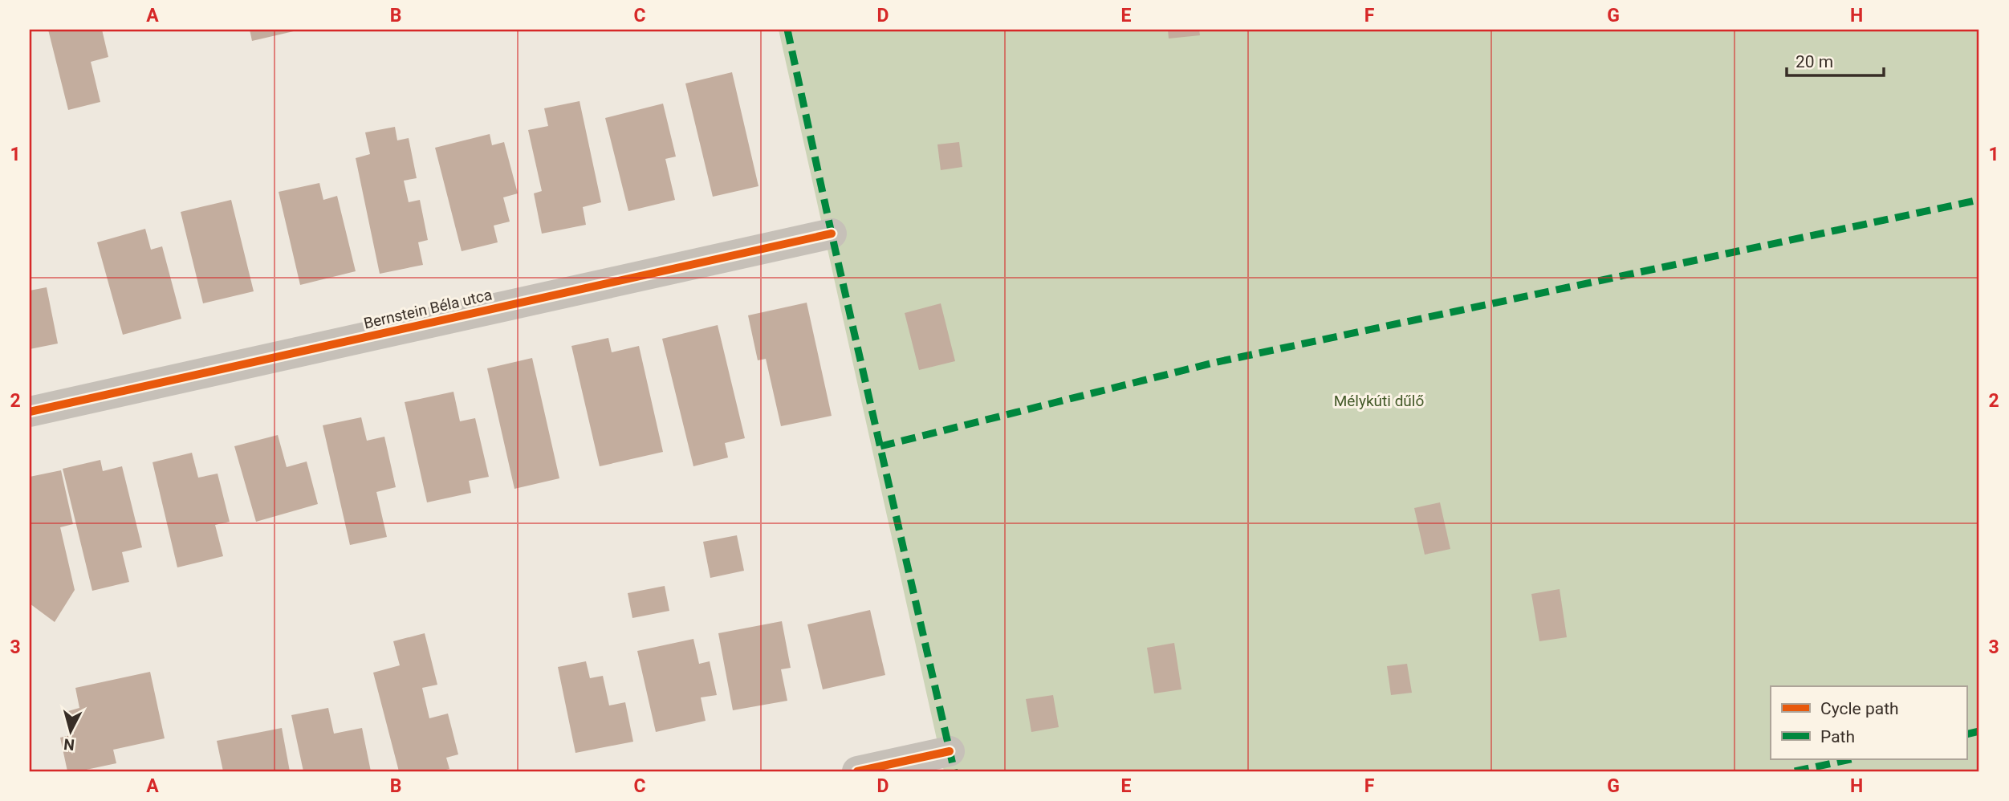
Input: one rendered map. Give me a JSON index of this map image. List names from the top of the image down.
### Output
{
  "streets": {
    "street": ["Bernstein Béla utca"]
  },
  "parks": ["Mélykúti dűlő"],
  "legend": ["Cycle path", "Path"],
  "scale_bar": "20 m",
  "north": "bottom",
  "grid": {
    "columns": [
      "A",
      "B",
      "C",
      "D",
      "E",
      "F",
      "G",
      "H"
    ],
    "rows": ["1", "2", "3"]
  }
}
